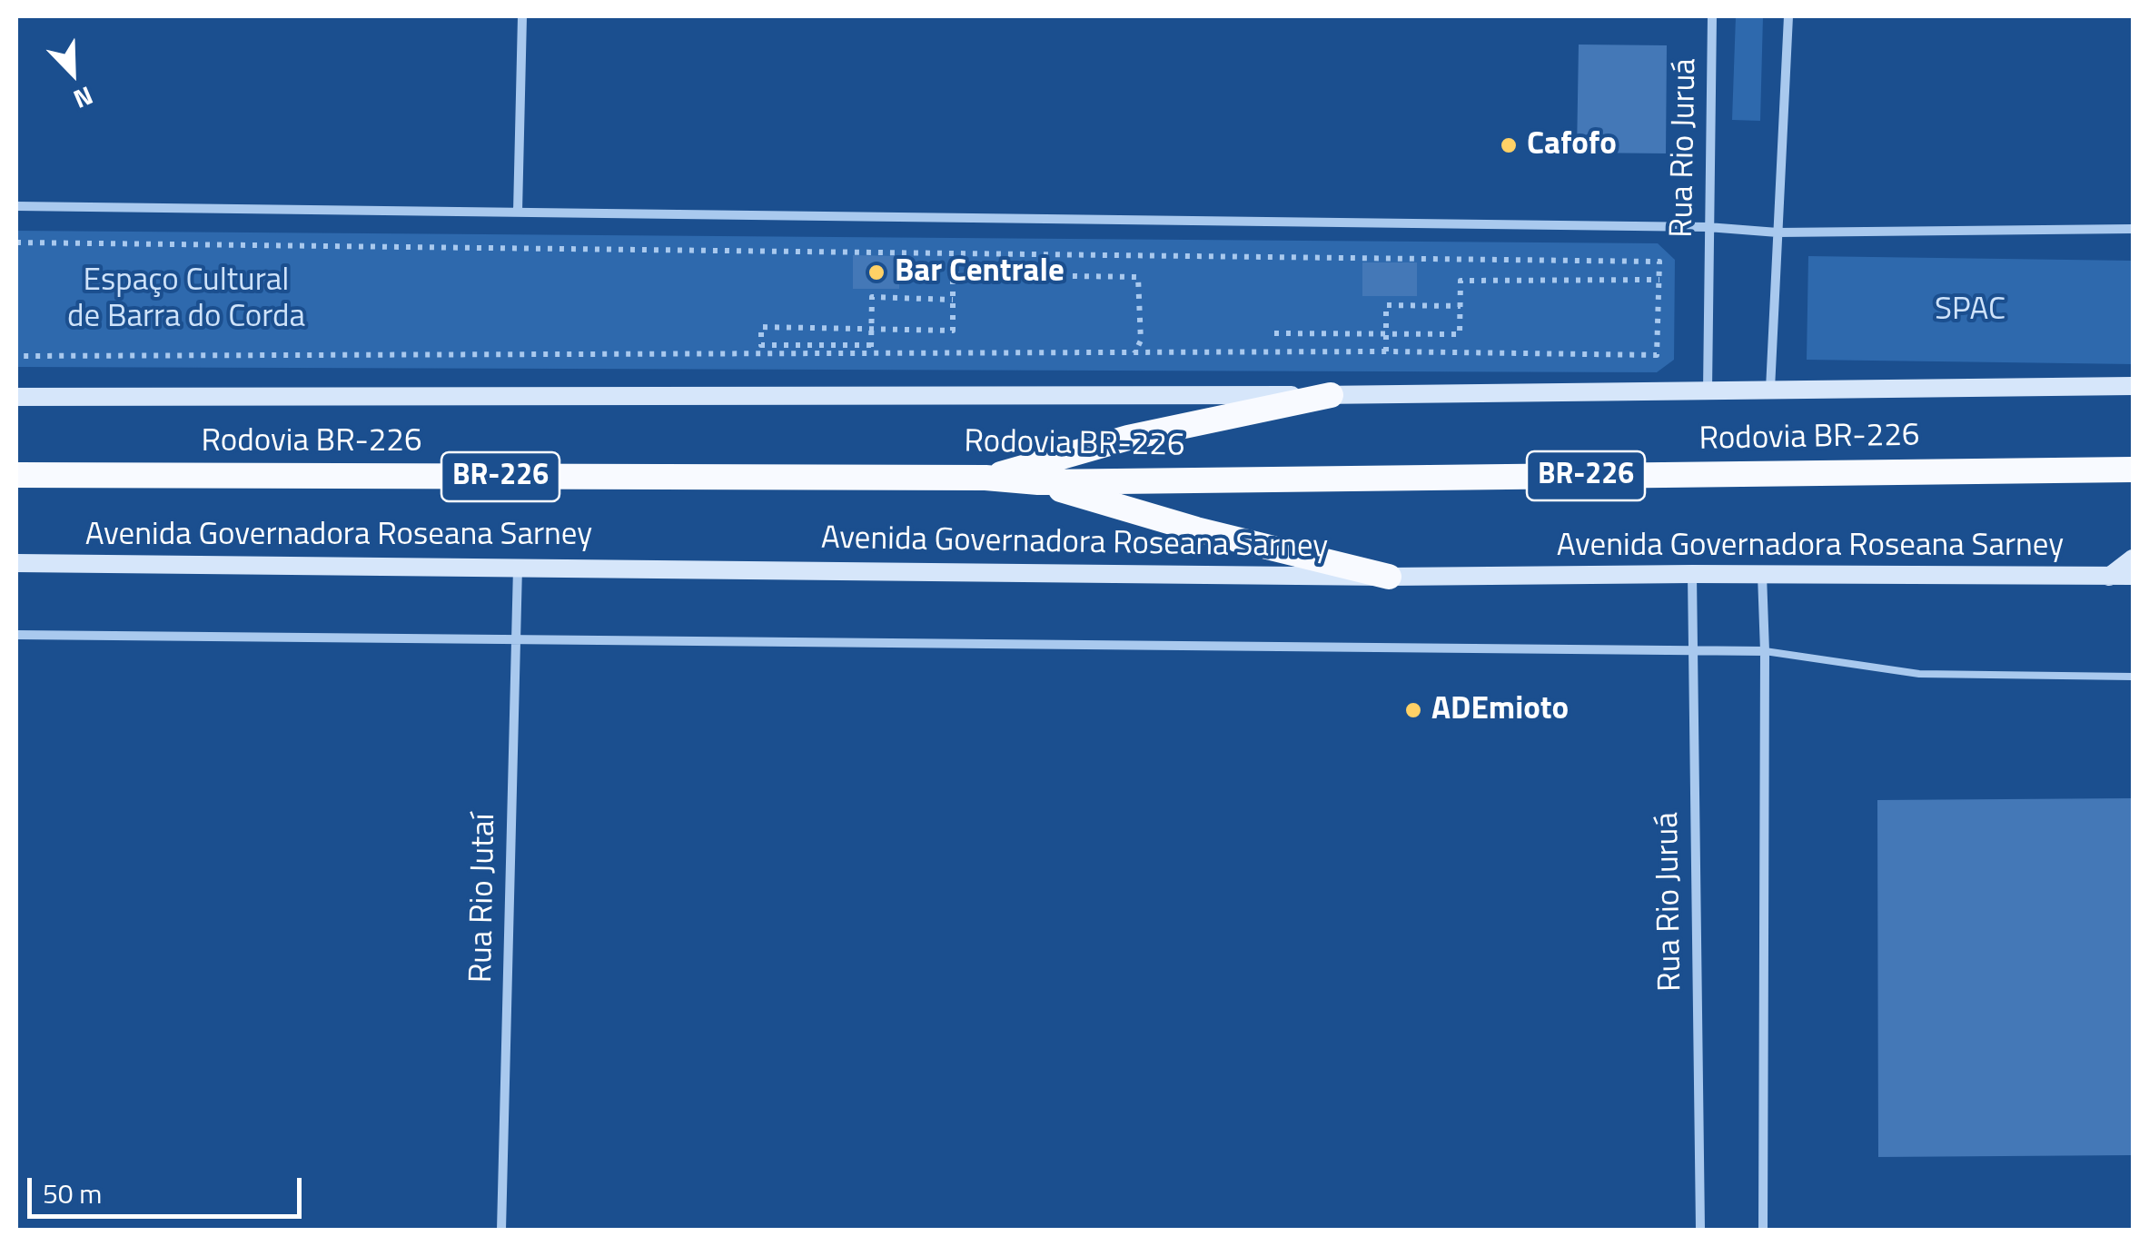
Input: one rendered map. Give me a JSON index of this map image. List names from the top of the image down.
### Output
{
  "streets": {
    "highway": ["Rodovia BR-226", "BR-226"],
    "main road": ["Avenida Governadora Roseana Sarney"],
    "street": ["Rua Rio Juruá", "Rua Rio Jutaí"]
  },
  "crossings": [
    ["Rua Rio Juruá", "Avenida Governadora Roseana Sarney"],
    ["Avenida Governadora Roseana Sarney", "Rua Rio Jutaí"]
  ],
  "parks": ["Espaço Cultural de Barra do Corda", "SPAC"],
  "places": ["Cafofo", "Bar Centrale", "ADEmioto"],
  "scale_bar": "50 m",
  "north": "bottom right"
}
